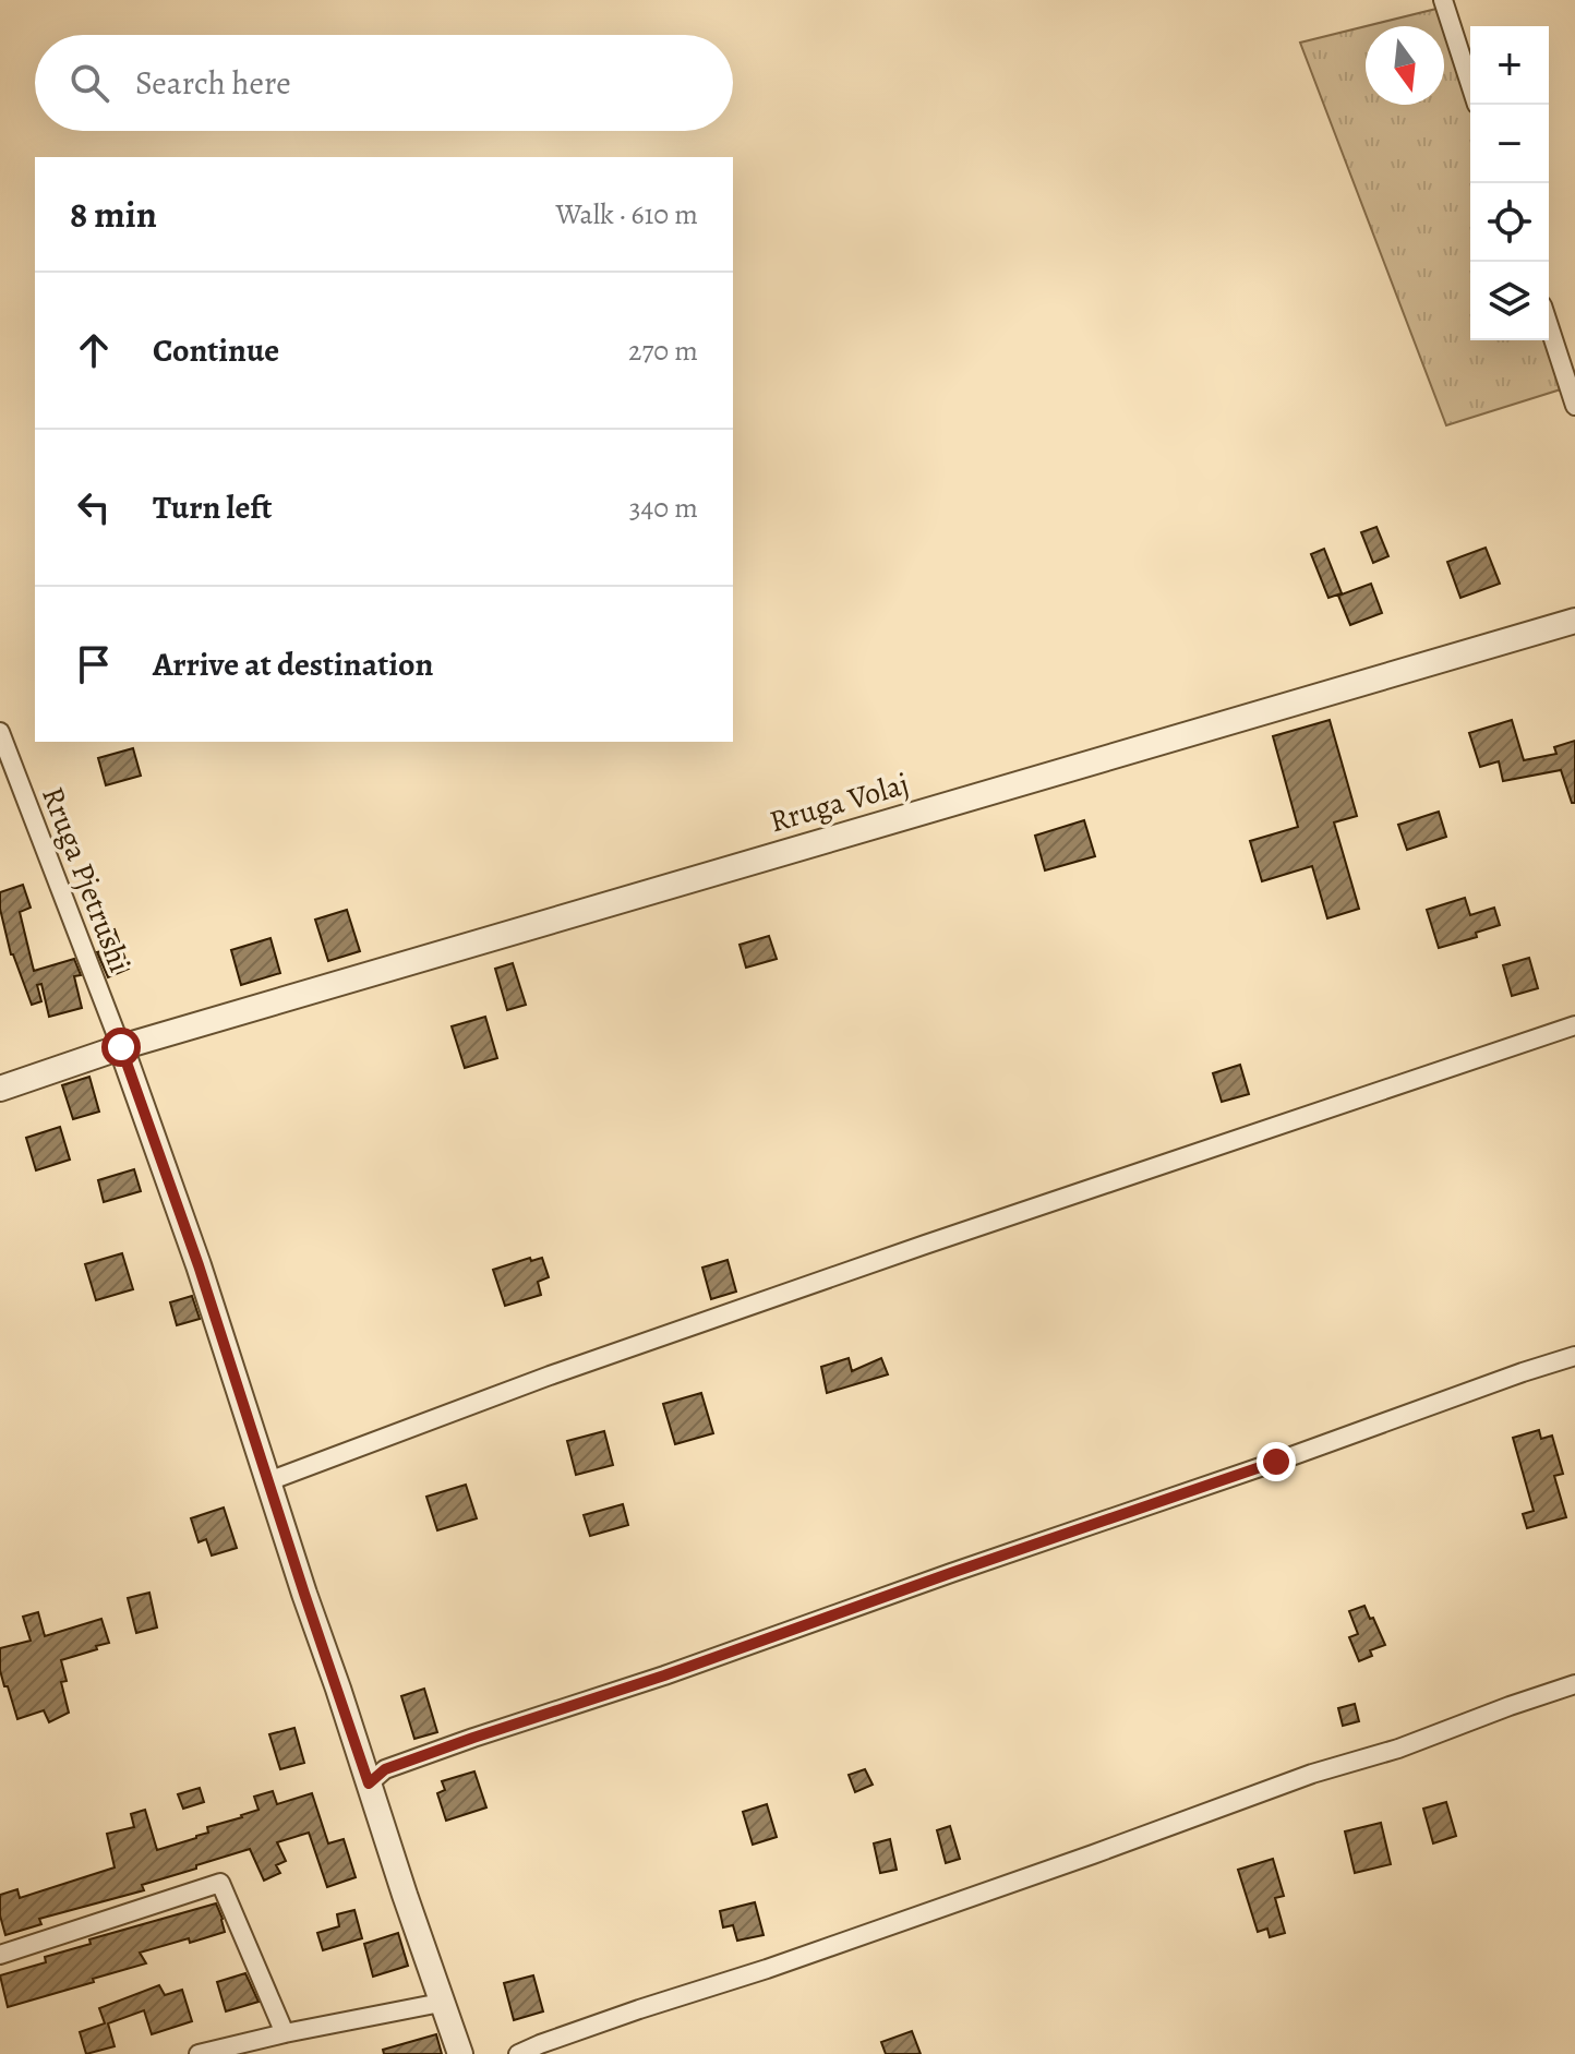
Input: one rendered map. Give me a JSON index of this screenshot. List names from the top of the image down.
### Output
{
  "streets": {
    "street": ["Rruga Volaj", "Rruga Pjetrushi"]
  },
  "crossings": [
    ["Rruga Volaj", "Rruga Pjetrushi"]
  ],
  "north": "bottom",
  "page": {
    "map_buttons": ["+", "−"],
    "search": "Search here",
    "heading": ["8 min", "Walk · 610 m"],
    "list": [
      ["Continue", "270 m"],
      ["Turn left", "340 m"],
      "Arrive at destination"
    ]
  }
}
